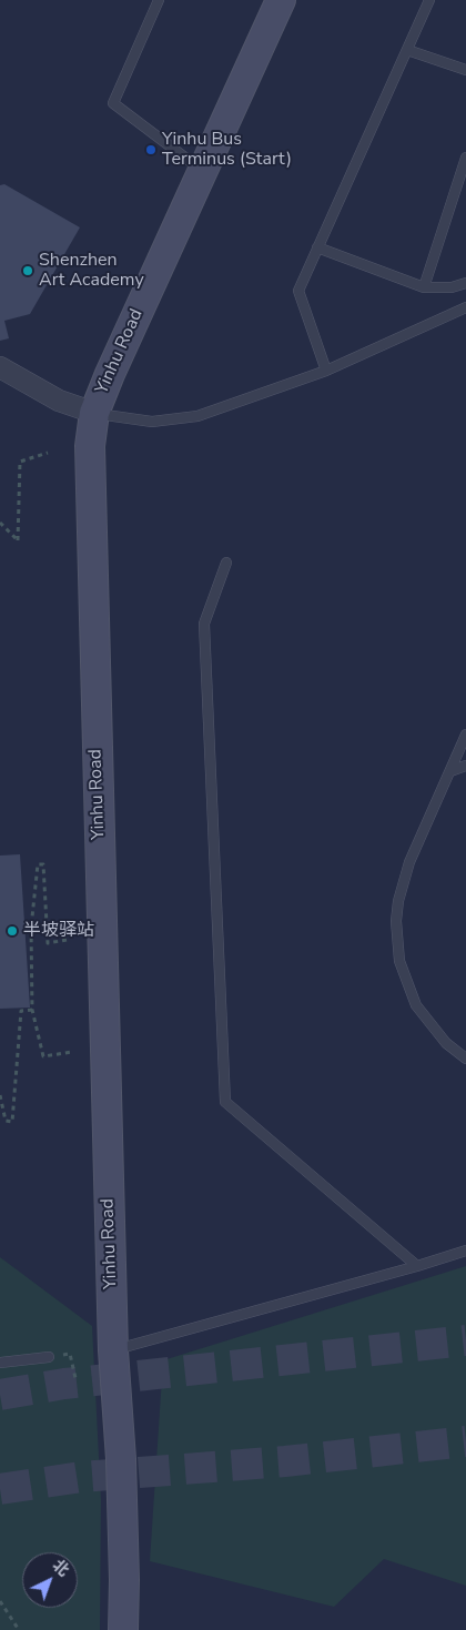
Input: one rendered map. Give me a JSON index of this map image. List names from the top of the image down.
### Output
{
  "streets": {
    "street": ["Yinhu Road"]
  },
  "places": ["Yinhu Bus Terminus (Start)", "Shenzhen Art Academy", "半坡驿站"],
  "north": "top right"
}
